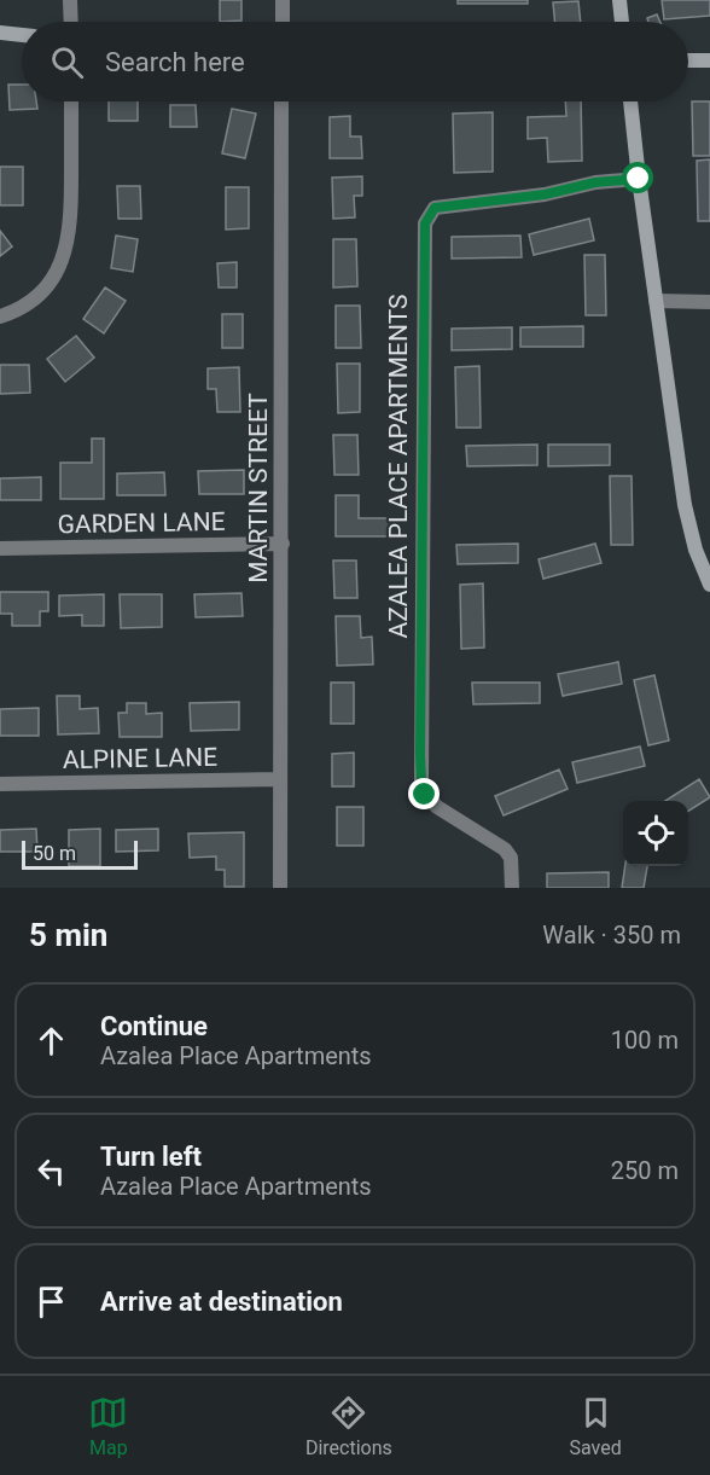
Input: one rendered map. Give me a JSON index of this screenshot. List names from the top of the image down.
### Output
{
  "streets": {
    "street": [
      "AZALEA PLACE APARTMENTS",
      "MARTIN STREET",
      "GARDEN LANE",
      "ALPINE LANE"
    ]
  },
  "crossings": [
    ["MARTIN STREET", "GARDEN LANE"],
    ["MARTIN STREET", "ALPINE LANE"]
  ],
  "scale_bar": "50 m",
  "page": {
    "search": "Search here",
    "scale": "50 m",
    "heading": ["5 min", "Walk · 350 m"],
    "list": [
      ["Continue", "Azalea Place Apartments", "100 m"],
      ["Turn left", "Azalea Place Apartments", "250 m"],
      "Arrive at destination"
    ],
    "nav": ["Map", "Directions", "Saved"]
  }
}
